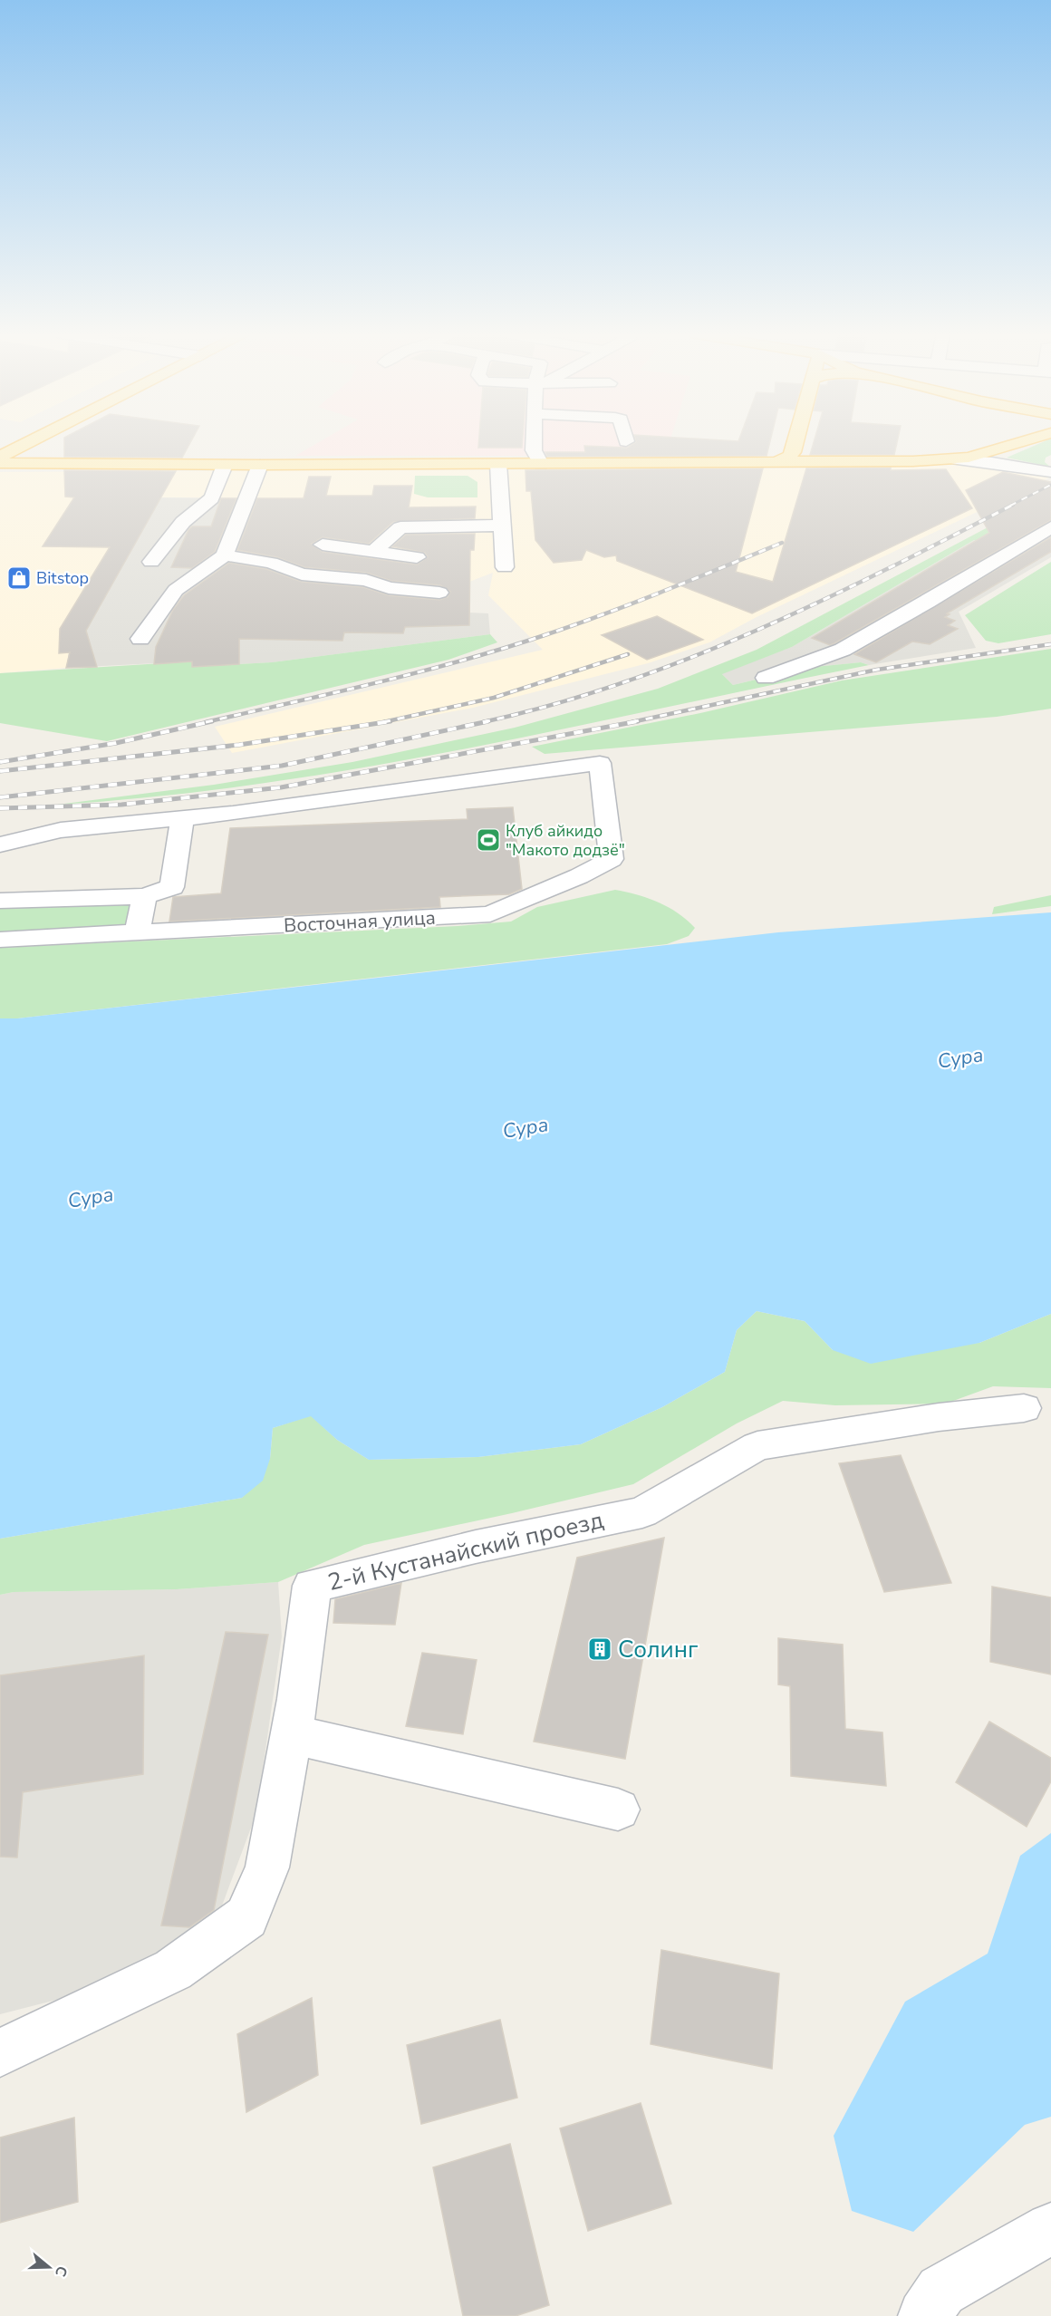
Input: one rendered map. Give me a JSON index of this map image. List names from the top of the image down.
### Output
{
  "streets": {
    "street": ["Восточная улица", "2-й Кустанайский проезд"]
  },
  "water": ["Сура"],
  "places": {
    "shop": ["Bitstop"],
    "sports": ["Клуб айкидо \"Макото додзё\""],
    "building": ["Солинг"]
  },
  "north": "right"
}
